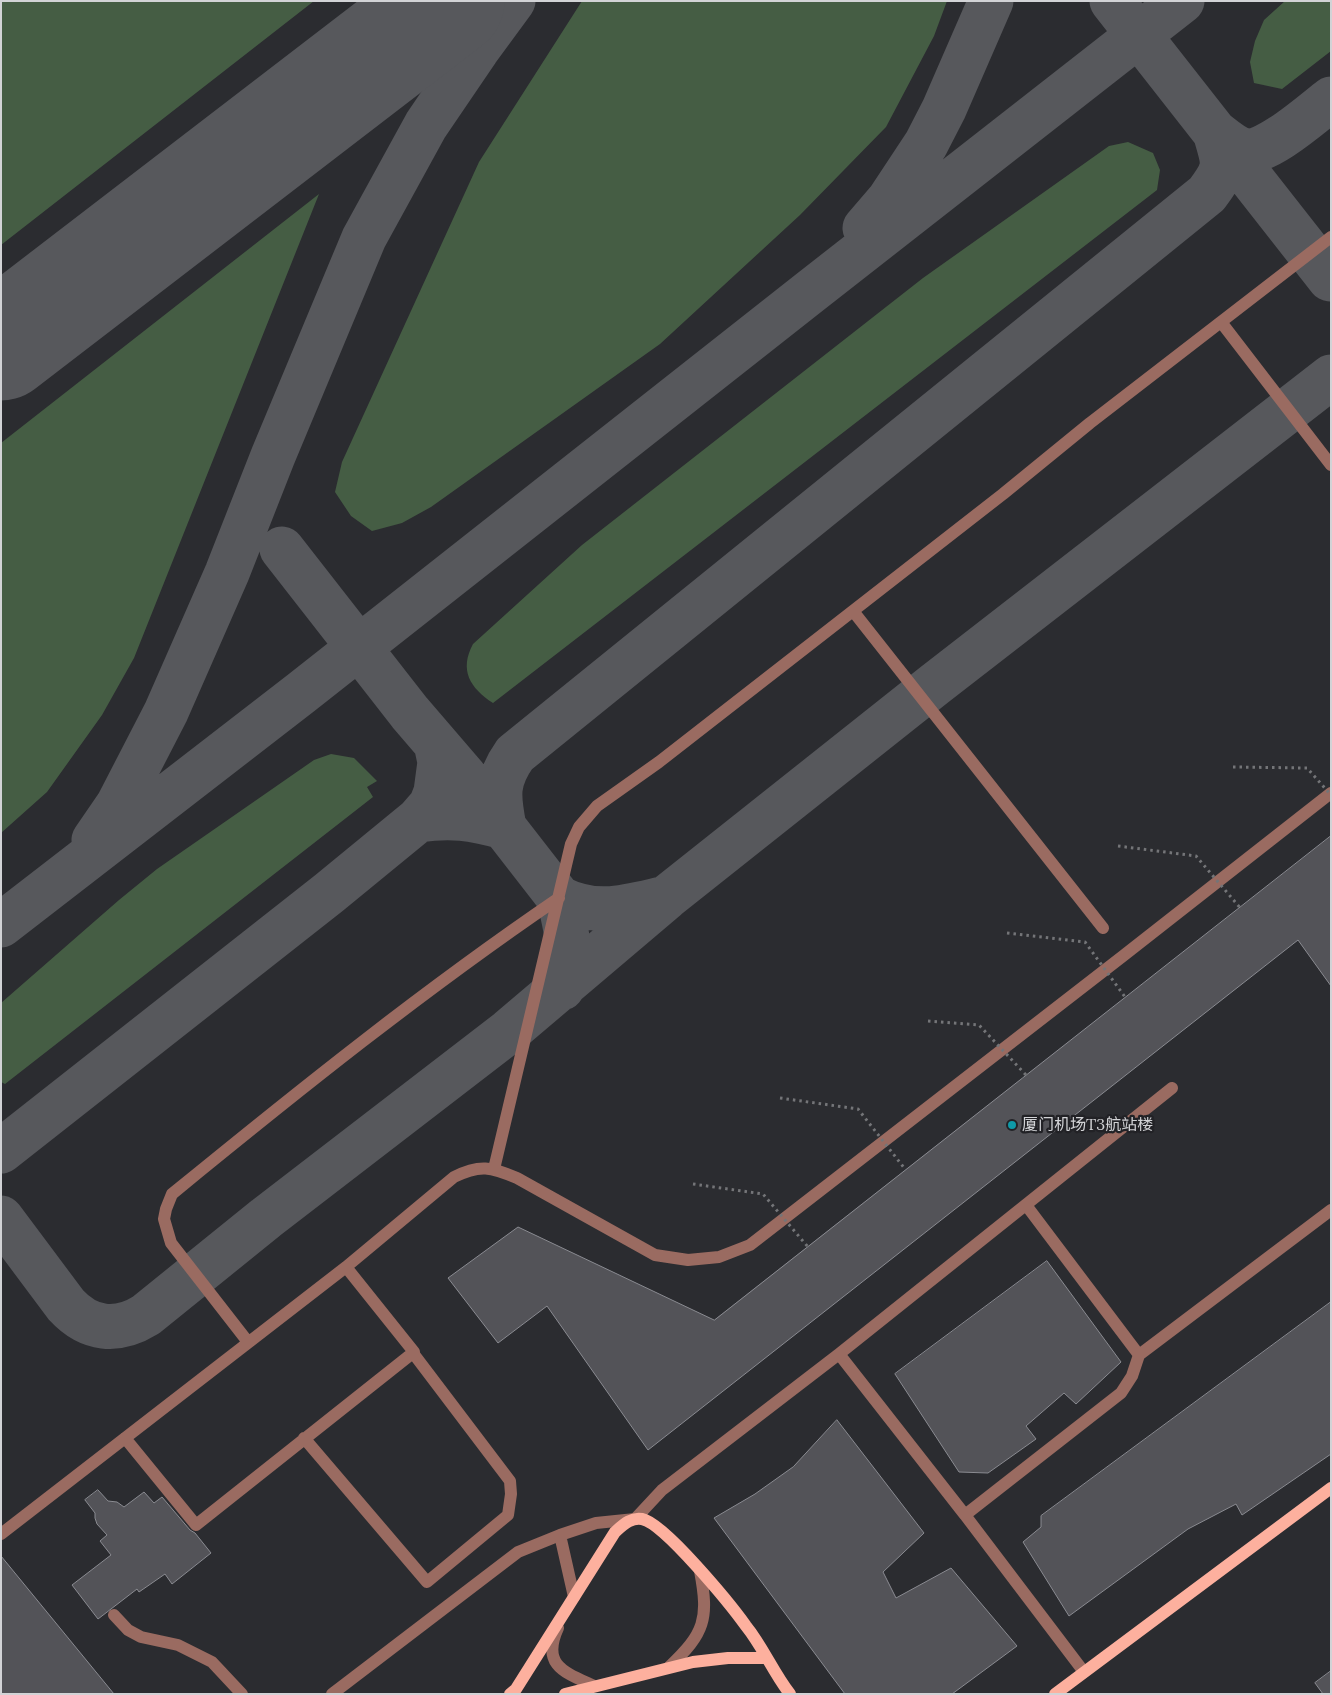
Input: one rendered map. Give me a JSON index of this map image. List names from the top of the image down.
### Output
{
  "places": ["厦门机场T3航站楼"]
}
